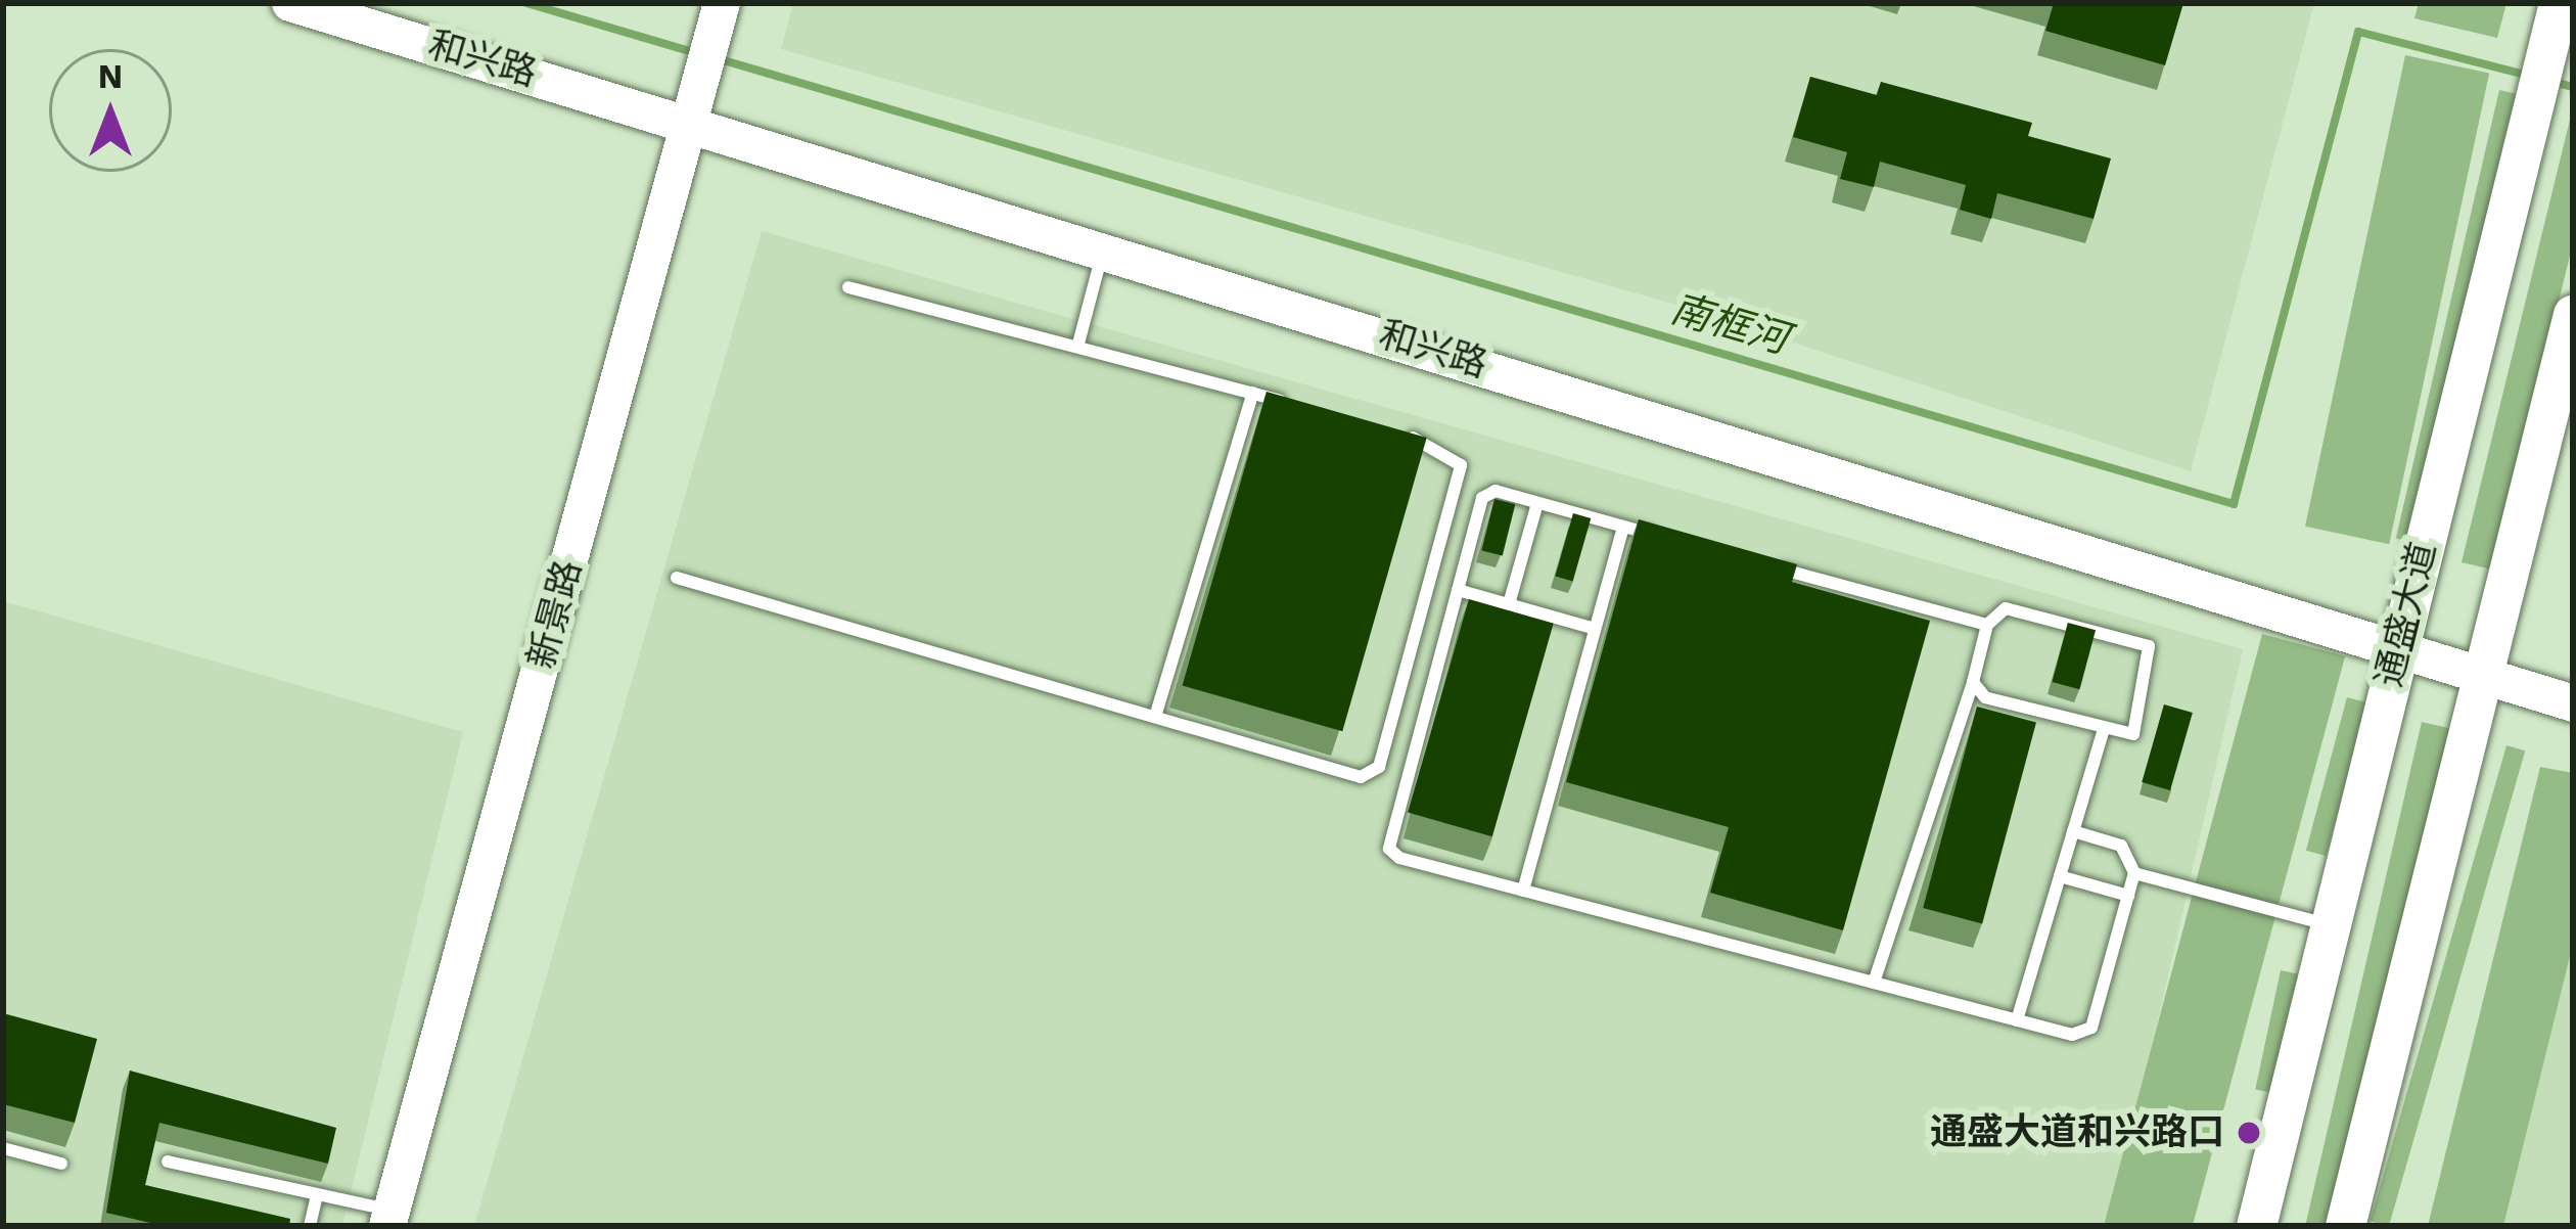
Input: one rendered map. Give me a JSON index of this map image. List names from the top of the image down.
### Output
{
  "streets": {
    "main road": ["通盛大道"],
    "street": ["和兴路", "新景路"]
  },
  "crossings": [
    ["和兴路", "新景路"],
    ["和兴路", "通盛大道"]
  ],
  "water": ["南框河"],
  "places": ["通盛大道和兴路口"],
  "north": "top"
}
